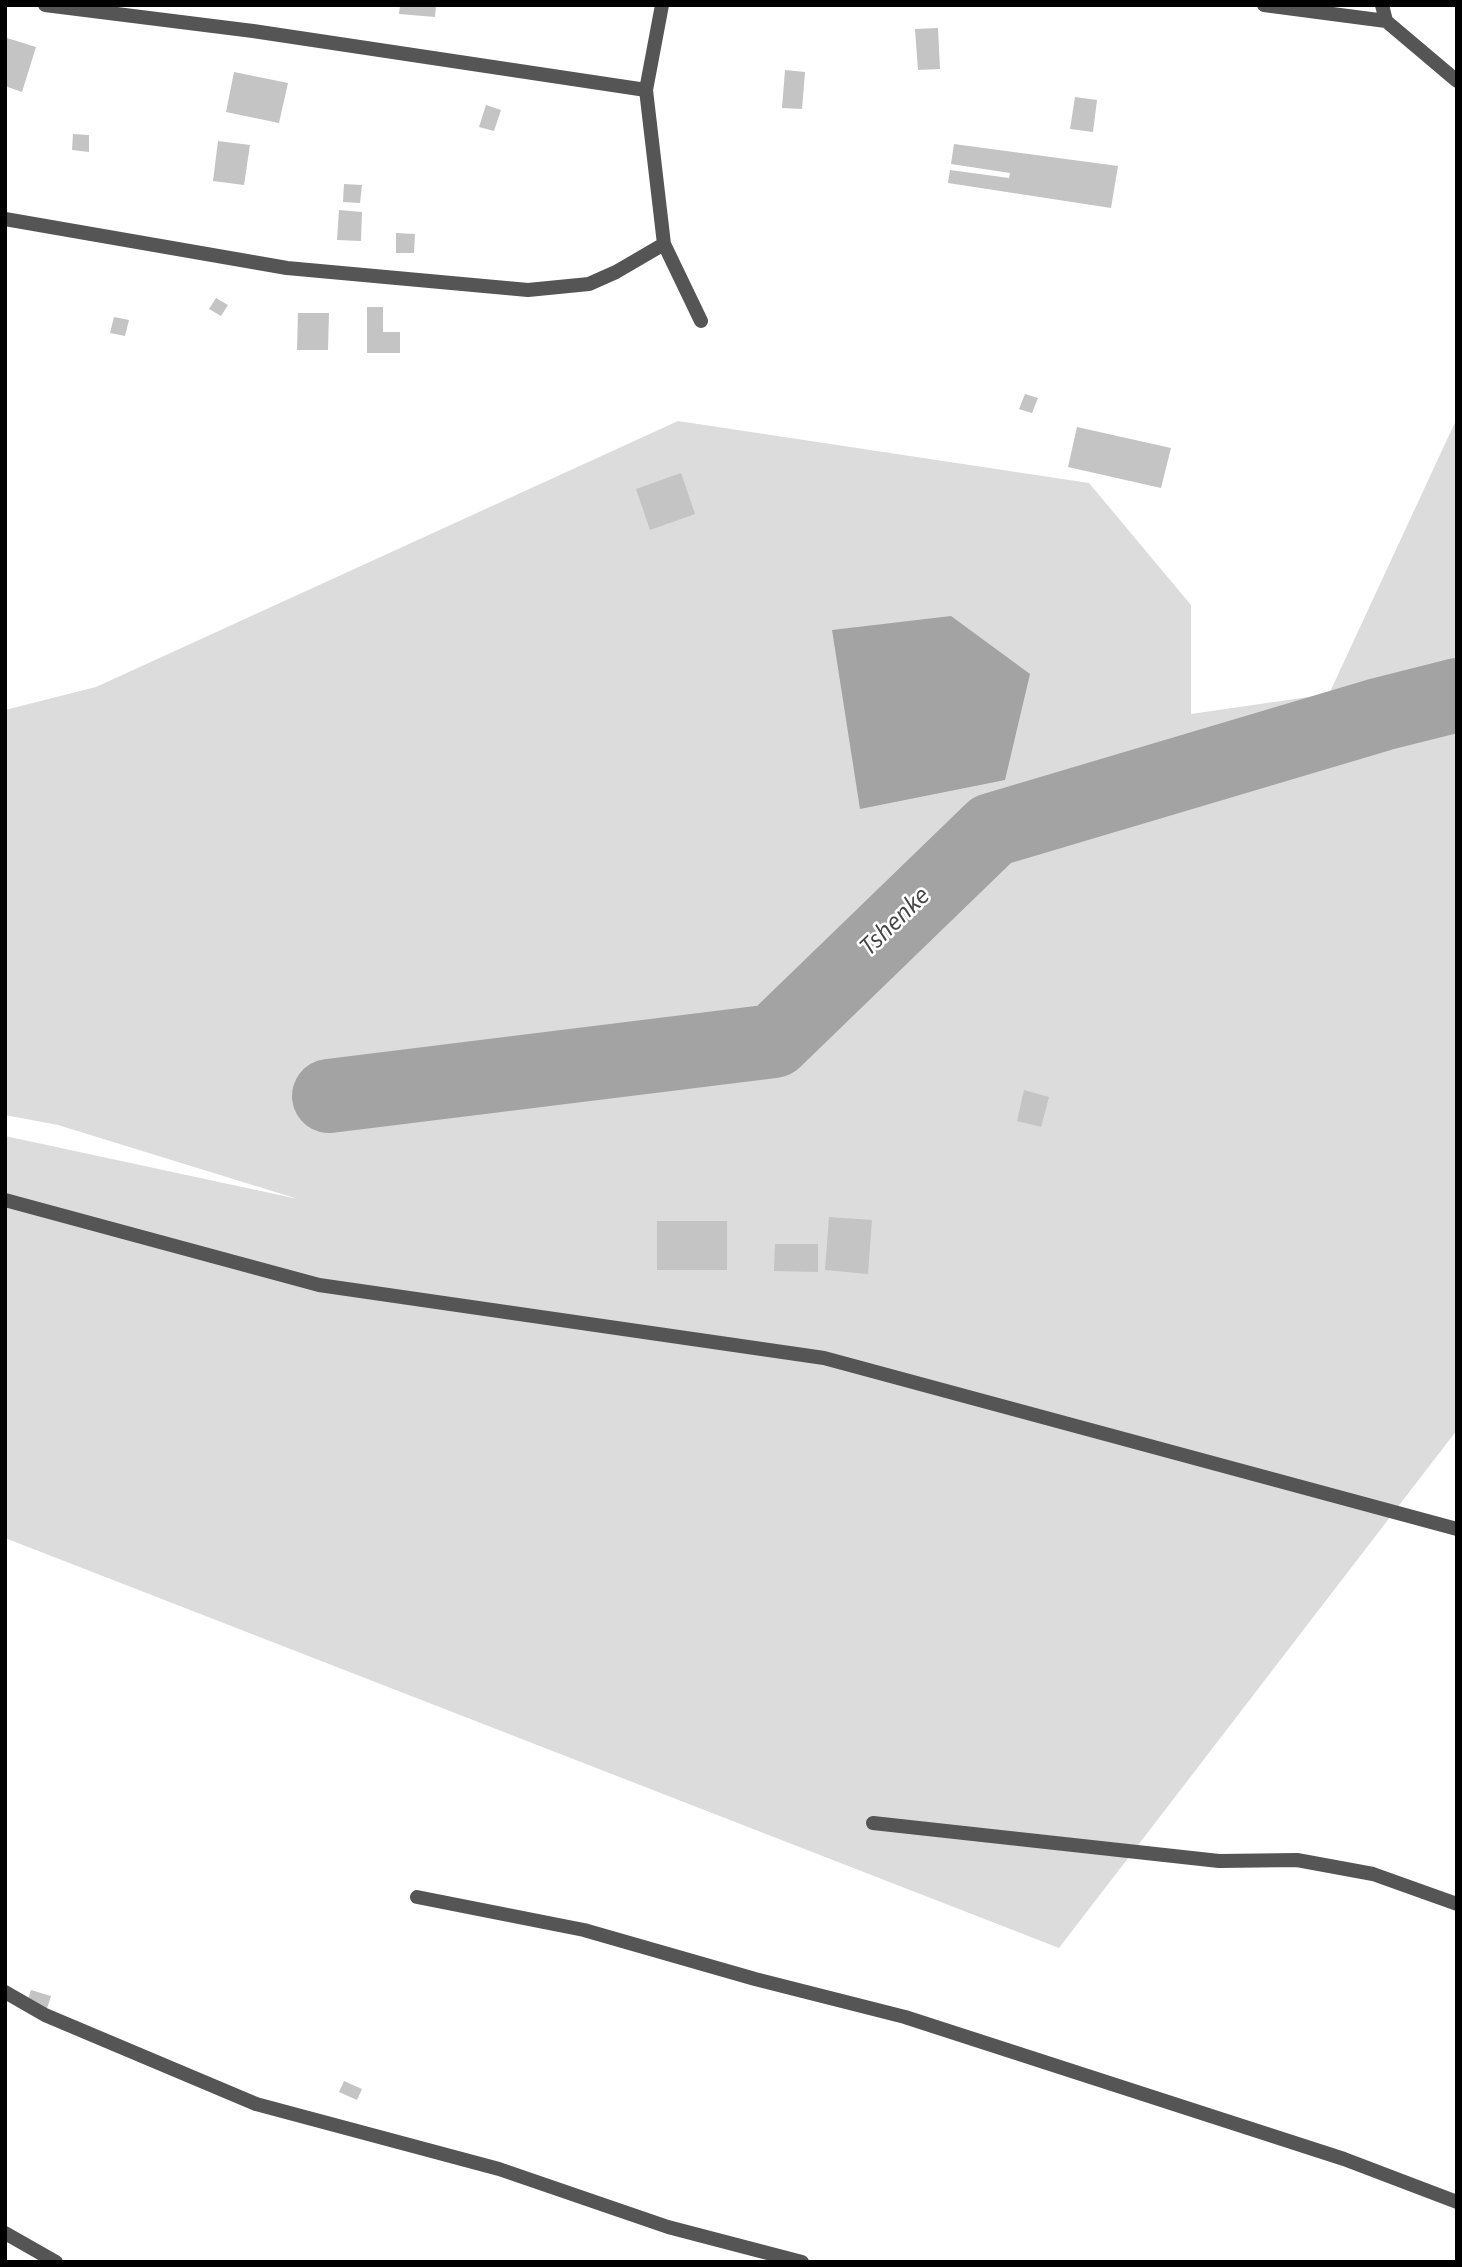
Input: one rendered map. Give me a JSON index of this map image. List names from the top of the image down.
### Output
{
  "water": ["Tshenke"]
}
